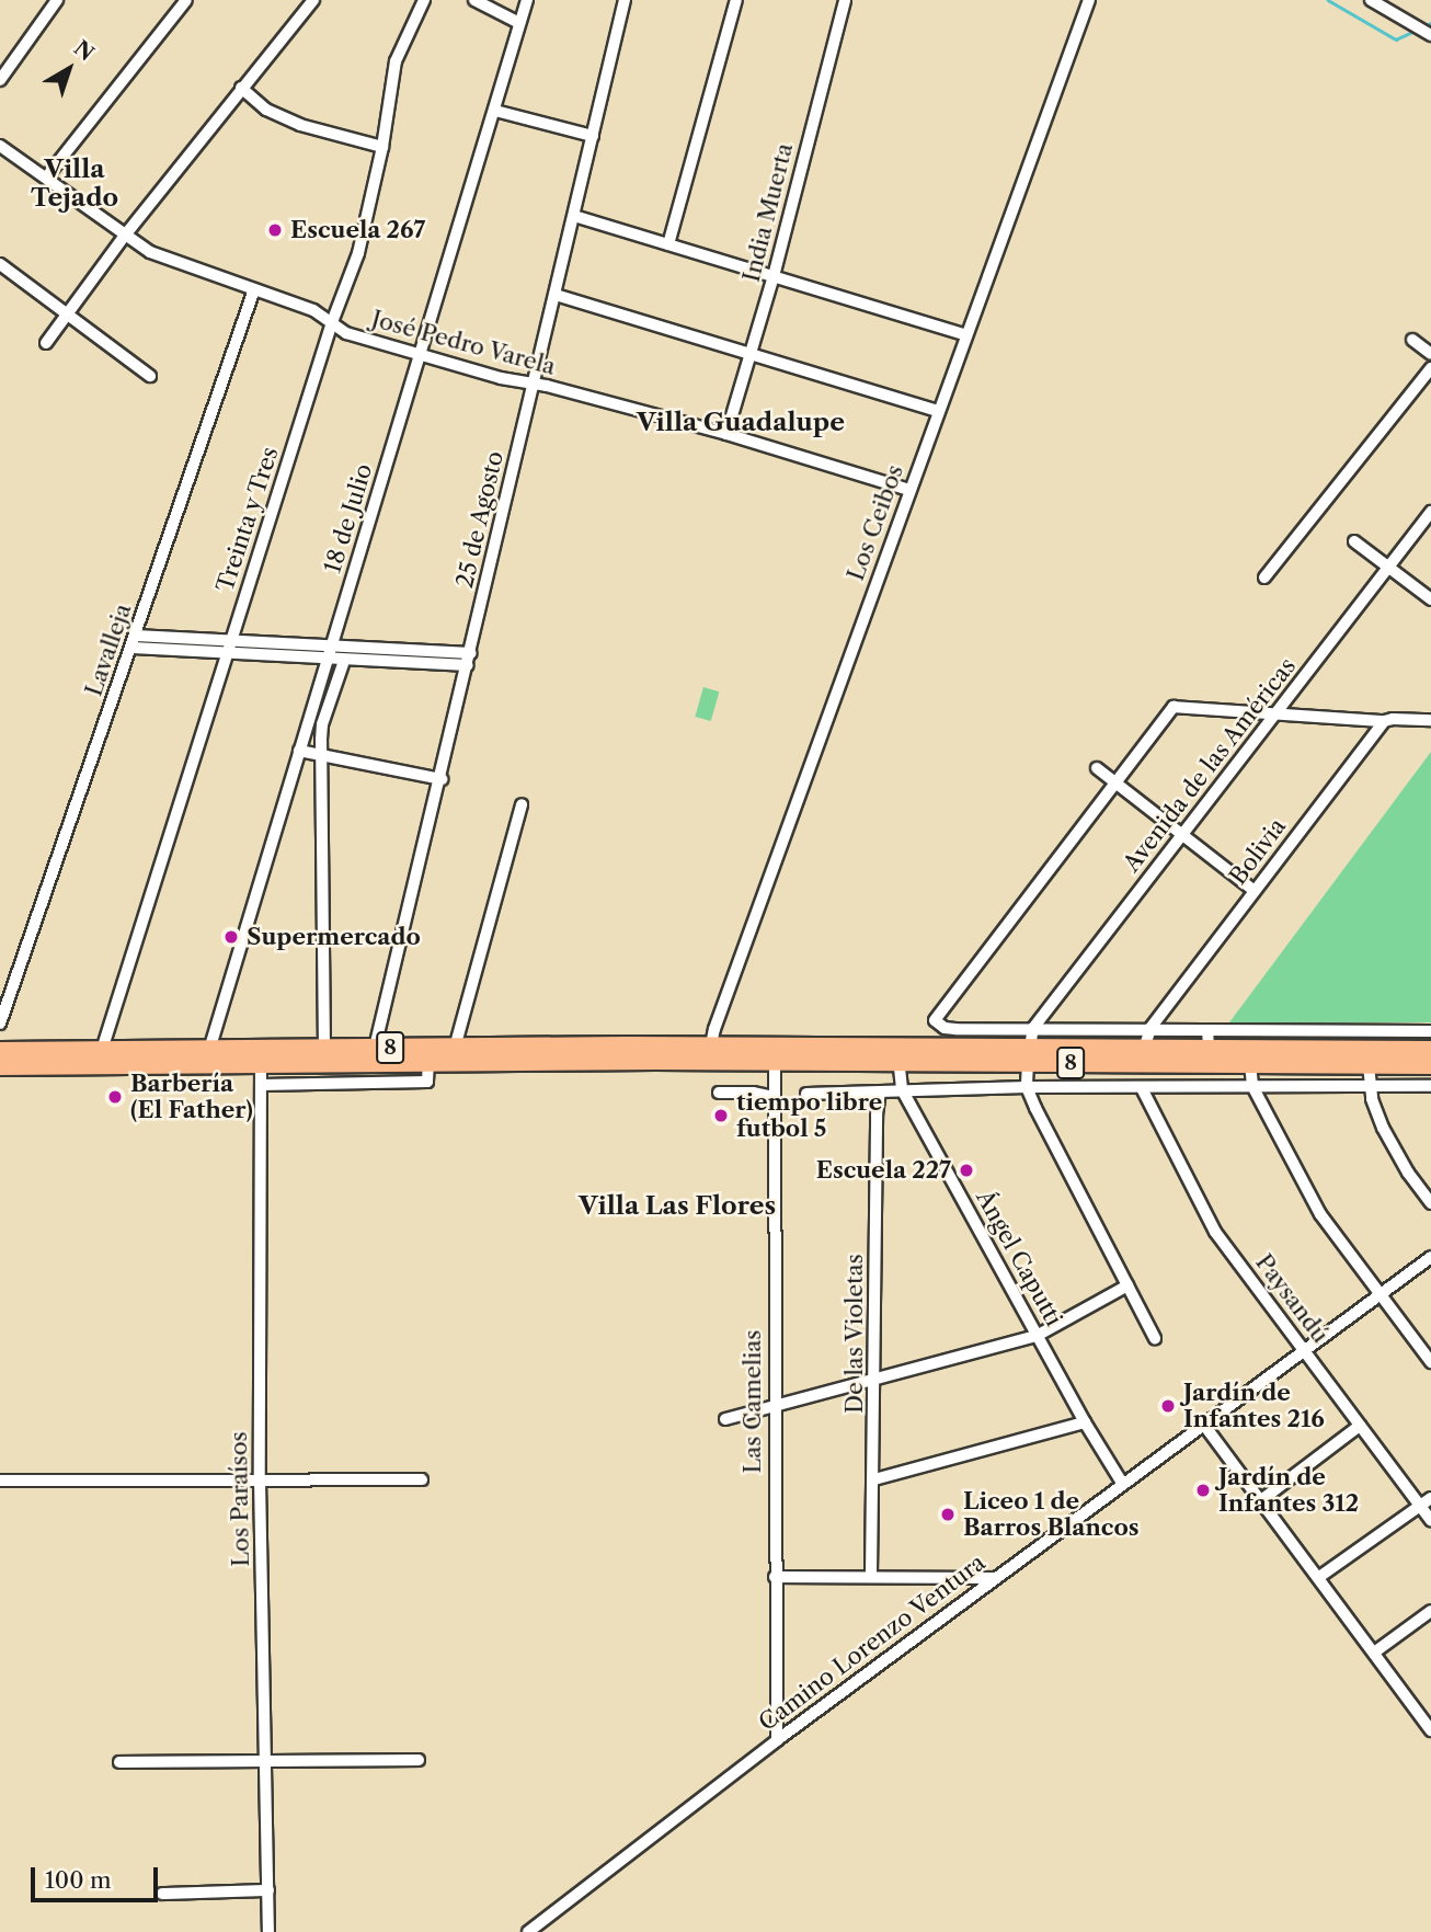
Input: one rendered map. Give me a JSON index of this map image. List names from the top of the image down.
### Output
{
  "streets": {
    "highway": ["8"],
    "street": [
      "India Muerta",
      "José Pedro Varela",
      "18 de Julio",
      "Treinta y Tres",
      "25 de Agosto",
      "Los Ceibos",
      "Lavalleja",
      "Avenida de las Américas",
      "Bolivia",
      "Ángel Caputti",
      "Paysandú",
      "De las Violetas",
      "Las Camelias",
      "Los Paraísos",
      "Camino Lorenzo Ventura"
    ]
  },
  "crossings": [
    ["India Muerta", "José Pedro Varela"],
    ["José Pedro Varela", "18 de Julio"],
    ["José Pedro Varela", "Treinta y Tres"],
    ["José Pedro Varela", "25 de Agosto"],
    ["José Pedro Varela", "Los Ceibos"],
    ["José Pedro Varela", "Lavalleja"],
    ["18 de Julio", "8"],
    ["Treinta y Tres", "8"],
    ["25 de Agosto", "8"],
    ["Los Ceibos", "8"],
    ["Avenida de las Américas", "8"],
    ["Bolivia", "8"],
    ["8", "Ángel Caputti"],
    ["8", "Las Camelias"],
    ["8", "Los Paraísos"],
    ["Ángel Caputti", "Camino Lorenzo Ventura"],
    ["Paysandú", "Camino Lorenzo Ventura"],
    ["Las Camelias", "Camino Lorenzo Ventura"]
  ],
  "districts": ["Villa Tejado", "Villa Guadalupe", "Villa Las Flores"],
  "places": [
    "Escuela 267",
    "Supermercado",
    "Barbería (El Father)",
    "tiempo libre futbol 5",
    "Escuela 227",
    "Jardín de Infantes 216",
    "Jardín de Infantes 312",
    "Liceo 1 de Barros Blancos"
  ],
  "scale_bar": "100 m",
  "north": "top right"
}
